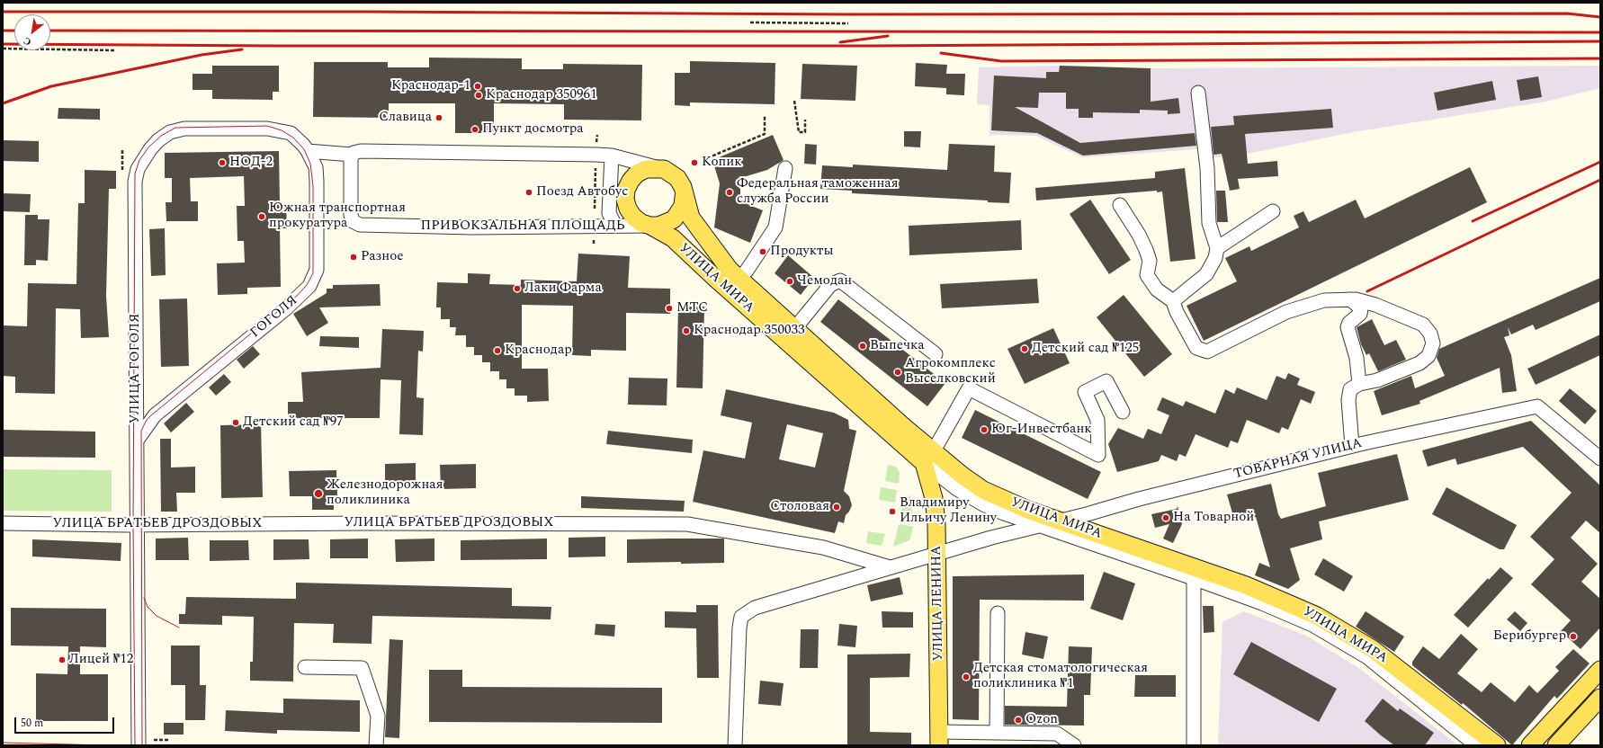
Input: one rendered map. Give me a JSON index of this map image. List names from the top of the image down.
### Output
{
  "streets": {
    "main road": ["ПРИВОКЗАЛЬНАЯ ПЛОЩАДЬ", "УЛИЦА МИРА", "УЛИЦА ЛЕНИНА"],
    "street": [
      "ГОГОЛЯ",
      "УЛИЦА ГОГОЛЯ",
      "ТОВАРНАЯ УЛИЦА",
      "УЛИЦА БРАТЬЕВ ДРОЗДОВЫХ"
    ]
  },
  "crossings": [
    ["ПРИВОКЗАЛЬНАЯ ПЛОЩАДЬ", "УЛИЦА МИРА"],
    ["УЛИЦА МИРА", "ТОВАРНАЯ УЛИЦА"],
    ["УЛИЦА МИРА", "УЛИЦА ЛЕНИНА"],
    ["ГОГОЛЯ", "УЛИЦА ГОГОЛЯ"],
    ["УЛИЦА ГОГОЛЯ", "УЛИЦА БРАТЬЕВ ДРОЗДОВЫХ"],
    ["ТОВАРНАЯ УЛИЦА", "УЛИЦА БРАТЬЕВ ДРОЗДОВЫХ"],
    ["ТОВАРНАЯ УЛИЦА", "УЛИЦА ЛЕНИНА"]
  ],
  "places": [
    "Краснодар-1",
    "Краснодар 350961",
    "Славица",
    "Пункт досмотра",
    "НОД-2",
    "Копик",
    "Поезд Автобус",
    "Федеральная таможенная служба России",
    "Южная транспортная прокуратура",
    "Продукты",
    "Разное",
    "Чемодан",
    "Лаки Фарма",
    "МТС",
    "Краснодар 350033",
    "Выпечка",
    "Детский сад №125",
    "Краснодар",
    "Агрокомплекс Выселковский",
    "Детский сад №97",
    "Юг-Инвестбанк",
    "Железнодорожная поликлиника",
    "Столовая",
    "Владимиру Ильичу Ленину",
    "На Товарной",
    "Берибургер",
    "Лицей №12",
    "Детская стоматологическая поликлиника №1",
    "Ozon"
  ],
  "scale_bar": "50 m",
  "north": "bottom left"
}
